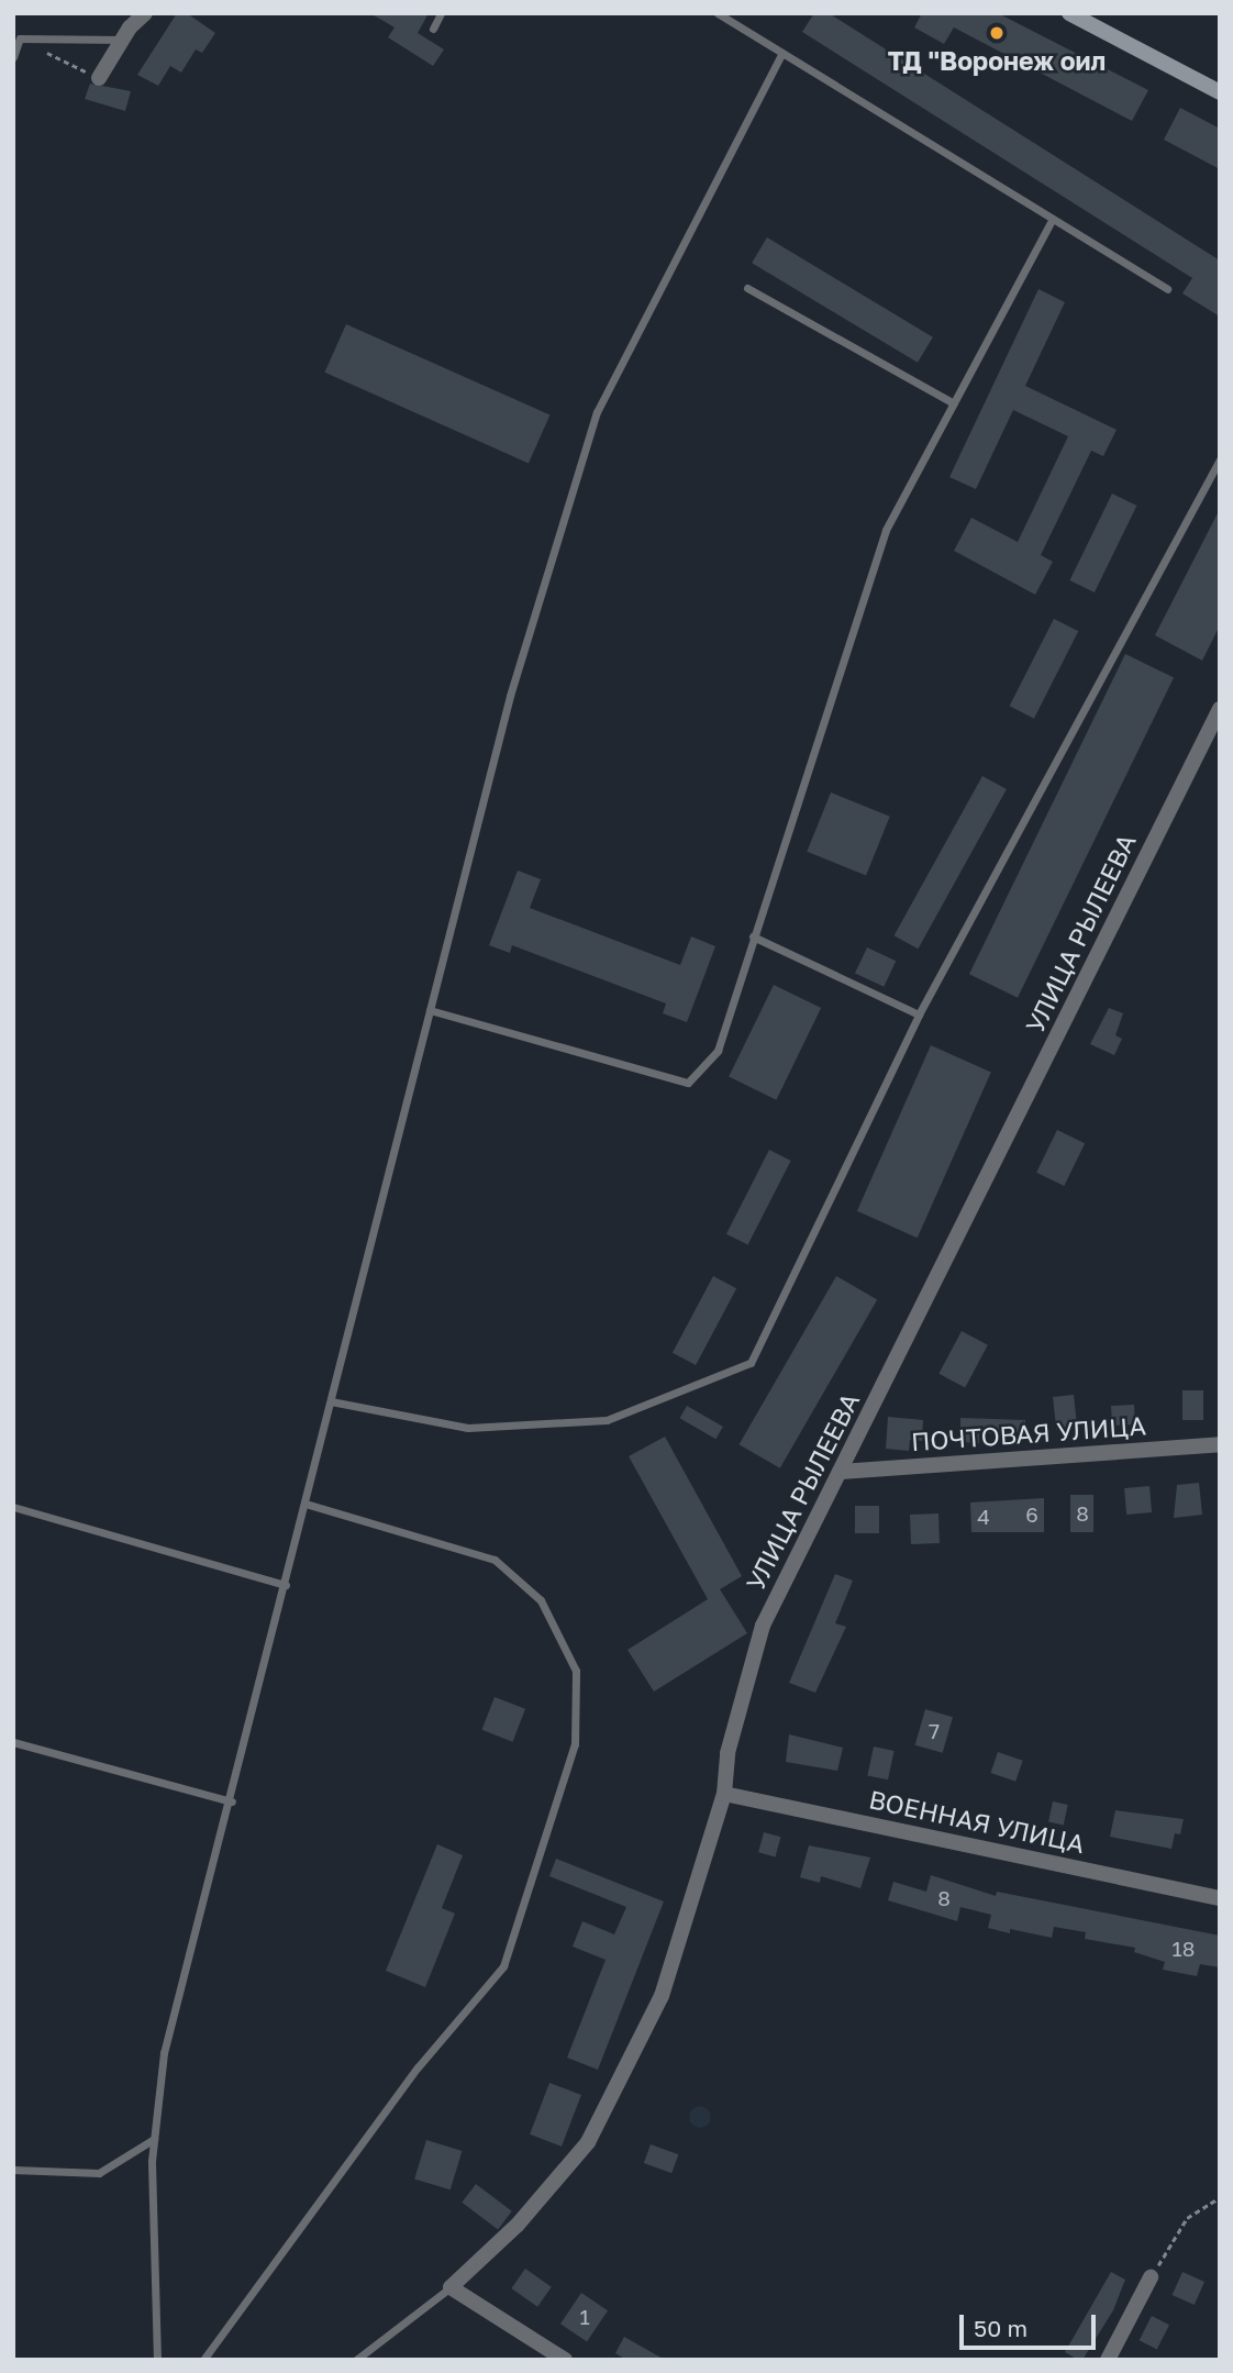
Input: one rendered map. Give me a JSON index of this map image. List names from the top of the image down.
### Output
{
  "streets": {
    "street": ["УЛИЦА РЫЛЕЕВА", "ПОЧТОВАЯ УЛИЦА", "ВОЕННАЯ УЛИЦА"]
  },
  "crossings": [
    ["УЛИЦА РЫЛЕЕВА", "ПОЧТОВАЯ УЛИЦА"],
    ["УЛИЦА РЫЛЕЕВА", "ВОЕННАЯ УЛИЦА"]
  ],
  "places": ["ТД \"Воронеж оил"],
  "house_numbers": [
    "8",
    "6",
    "4",
    "7",
    "8",
    "18",
    "1"
  ],
  "scale_bar": "50 m"
}
